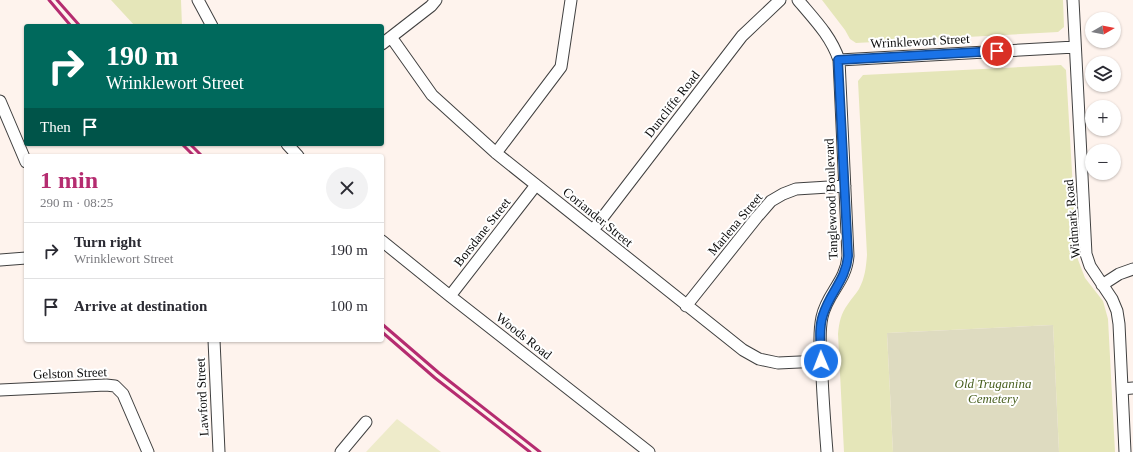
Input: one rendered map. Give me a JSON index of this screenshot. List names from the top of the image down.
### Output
{
  "streets": {
    "street": [
      "Wrinklewort Street",
      "Duncliffe Road",
      "Tanglewood Boulevard",
      "Coriander Street",
      "Widmark Road",
      "Marlena Street",
      "Borsdane Street",
      "Woods Road",
      "Gelston Street",
      "Lawford Street"
    ]
  },
  "crossings": [
    ["Wrinklewort Street", "Tanglewood Boulevard"],
    ["Wrinklewort Street", "Widmark Road"],
    ["Duncliffe Road", "Coriander Street"],
    ["Tanglewood Boulevard", "Coriander Street"],
    ["Tanglewood Boulevard", "Marlena Street"],
    ["Coriander Street", "Marlena Street"],
    ["Coriander Street", "Borsdane Street"],
    ["Borsdane Street", "Woods Road"]
  ],
  "parks": ["Old Truganina Cemetery"],
  "north": "right",
  "page": {
    "map_buttons": ["+", "−"],
    "turn": ["190 m", "Wrinklewort Street"],
    "then": "Then",
    "heading": ["1 min", "290 m · 08:25"],
    "list": [
      {
        "name": "Turn right",
        "note": "Wrinklewort Street",
        "value": "190 m"
      },
      {
        "name": "Arrive at destination",
        "value": "100 m"
      }
    ]
  }
}
